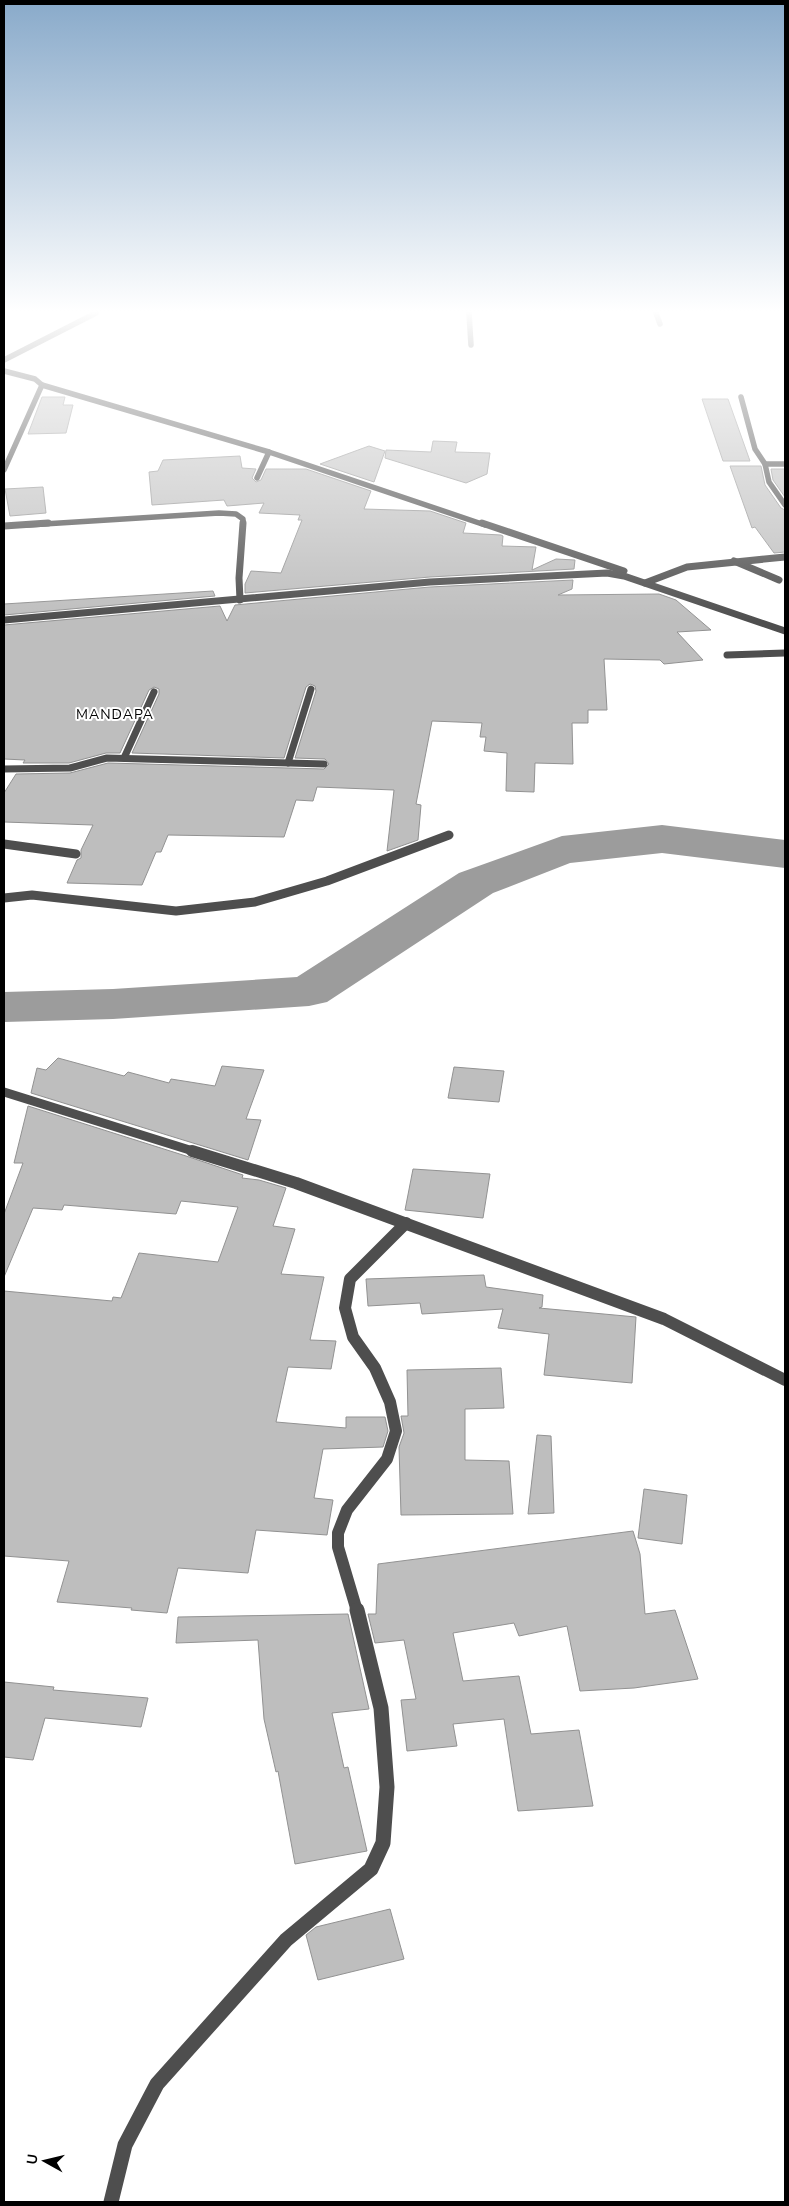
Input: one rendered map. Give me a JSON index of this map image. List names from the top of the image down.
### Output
{
  "districts": ["MANDAPA"],
  "north": "left"
}
